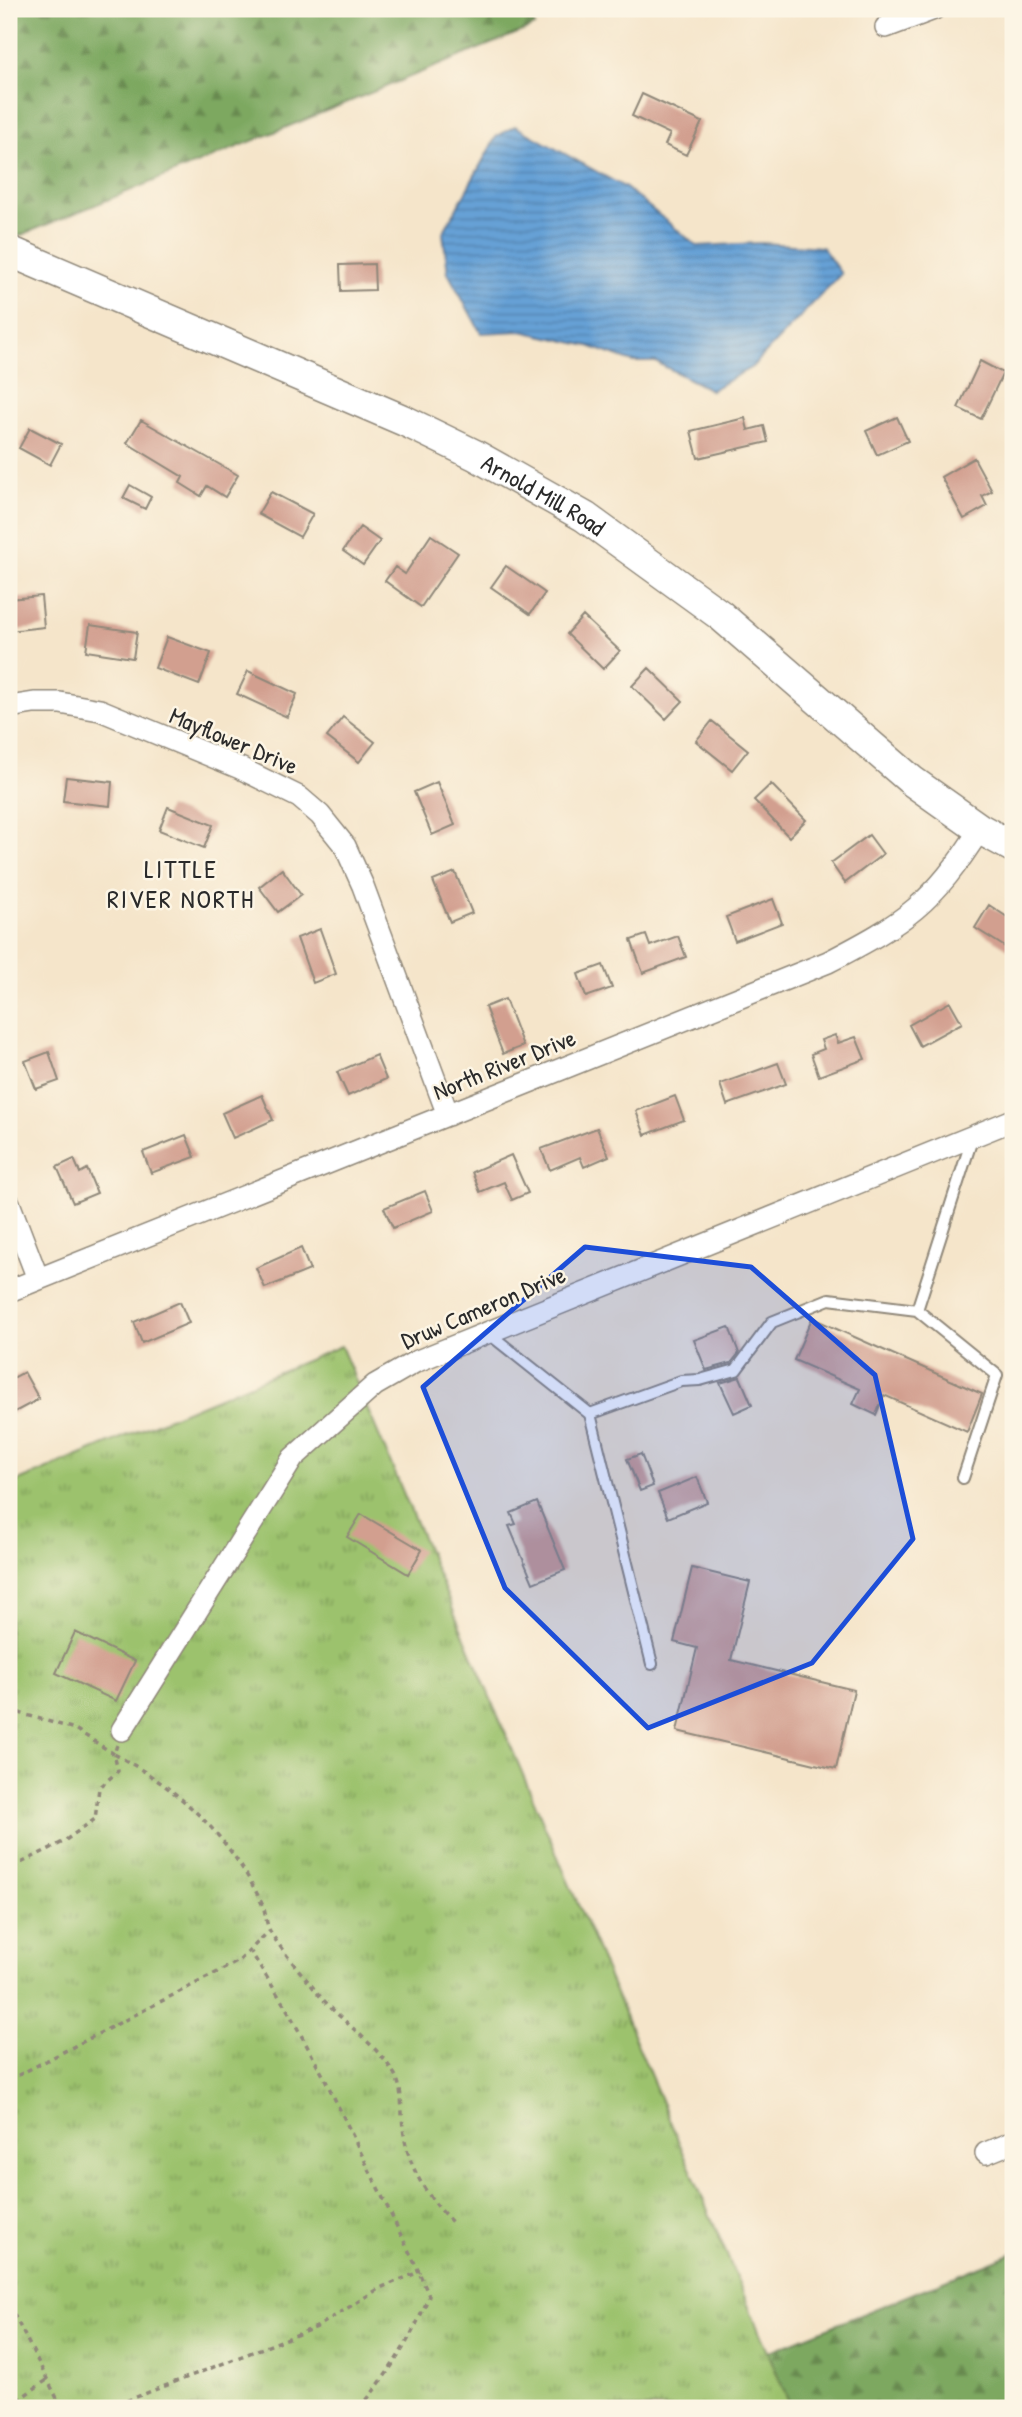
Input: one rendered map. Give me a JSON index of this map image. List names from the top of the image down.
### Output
{
  "streets": {
    "main road": ["Arnold Mill Road"],
    "street": ["Mayflower Drive", "North River Drive", "Druw Cameron Drive"]
  },
  "crossings": [
    ["Arnold Mill Road", "North River Drive"],
    ["Mayflower Drive", "North River Drive"]
  ],
  "districts": ["LITTLE RIVER NORTH"]
}
